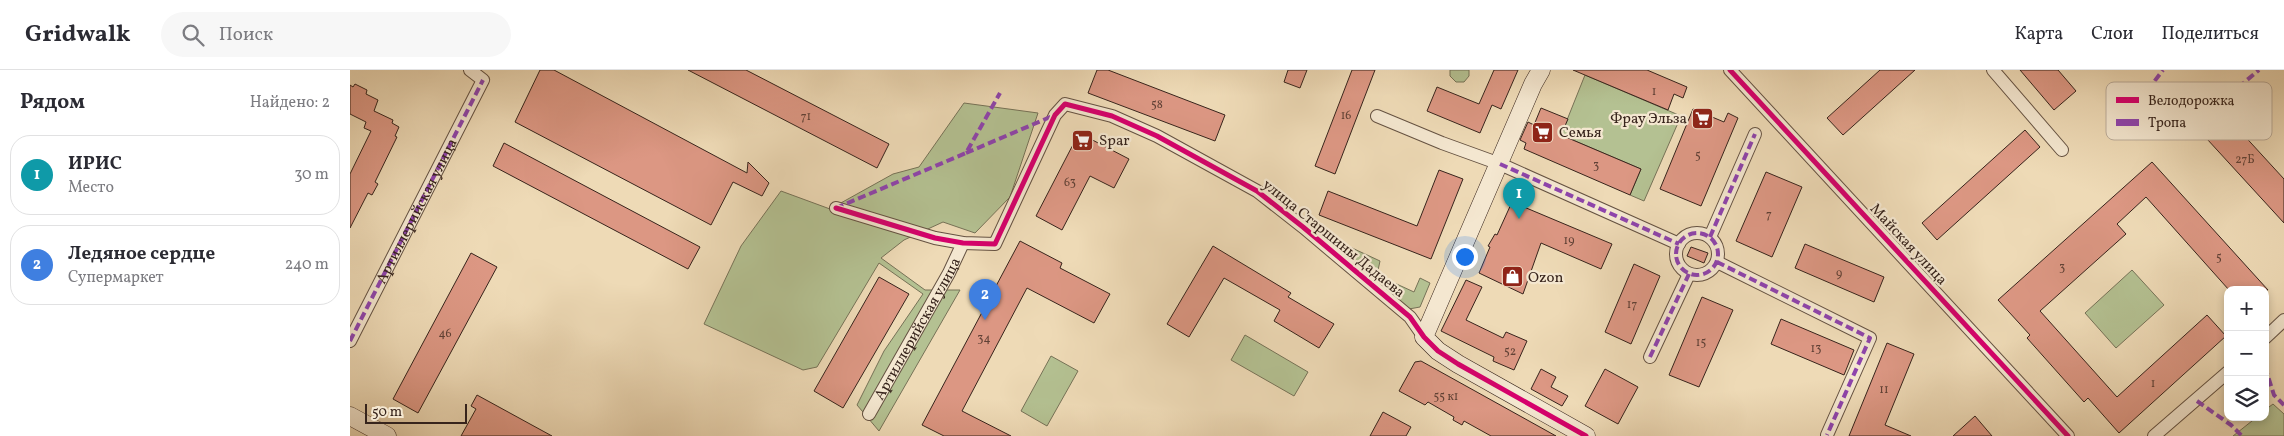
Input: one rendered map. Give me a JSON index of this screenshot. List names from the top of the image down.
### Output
{
  "streets": {
    "street": ["Артиллерийская улица", "улица Старшины Дадаева", "Майская улица"]
  },
  "crossings": [
    ["Артиллерийская улица", "улица Старшины Дадаева"]
  ],
  "places": {
    "supermarket": ["Фрау Эльза", "Семья", "Spar"],
    "shop": ["Ozon"]
  },
  "house_numbers": [
    "1",
    "58",
    "16",
    "71",
    "5",
    "27Б",
    "3",
    "63",
    "7",
    "19",
    "5",
    "3",
    "9",
    "17",
    "46",
    "34",
    "15",
    "13",
    "52",
    "1",
    "11",
    "55 к1"
  ],
  "legend": ["Велодорожка", "Тропа"],
  "scale_bar": "50 m",
  "page": {
    "header": "Gridwalk",
    "search": "Поиск",
    "nav": ["Карта", "Слои", "Поделиться"],
    "heading": ["Рядом", "Найдено: 2"],
    "list": [
      {
        "mark": "1",
        "name": "ИРИС",
        "note": "Место",
        "value": "30 m"
      },
      {
        "mark": "2",
        "name": "Ледяное сердце",
        "note": "Супермаркет",
        "value": "240 m"
      }
    ],
    "pins": ["1", "2"],
    "map_buttons": ["+", "−"],
    "scale": "50 m"
  }
}
